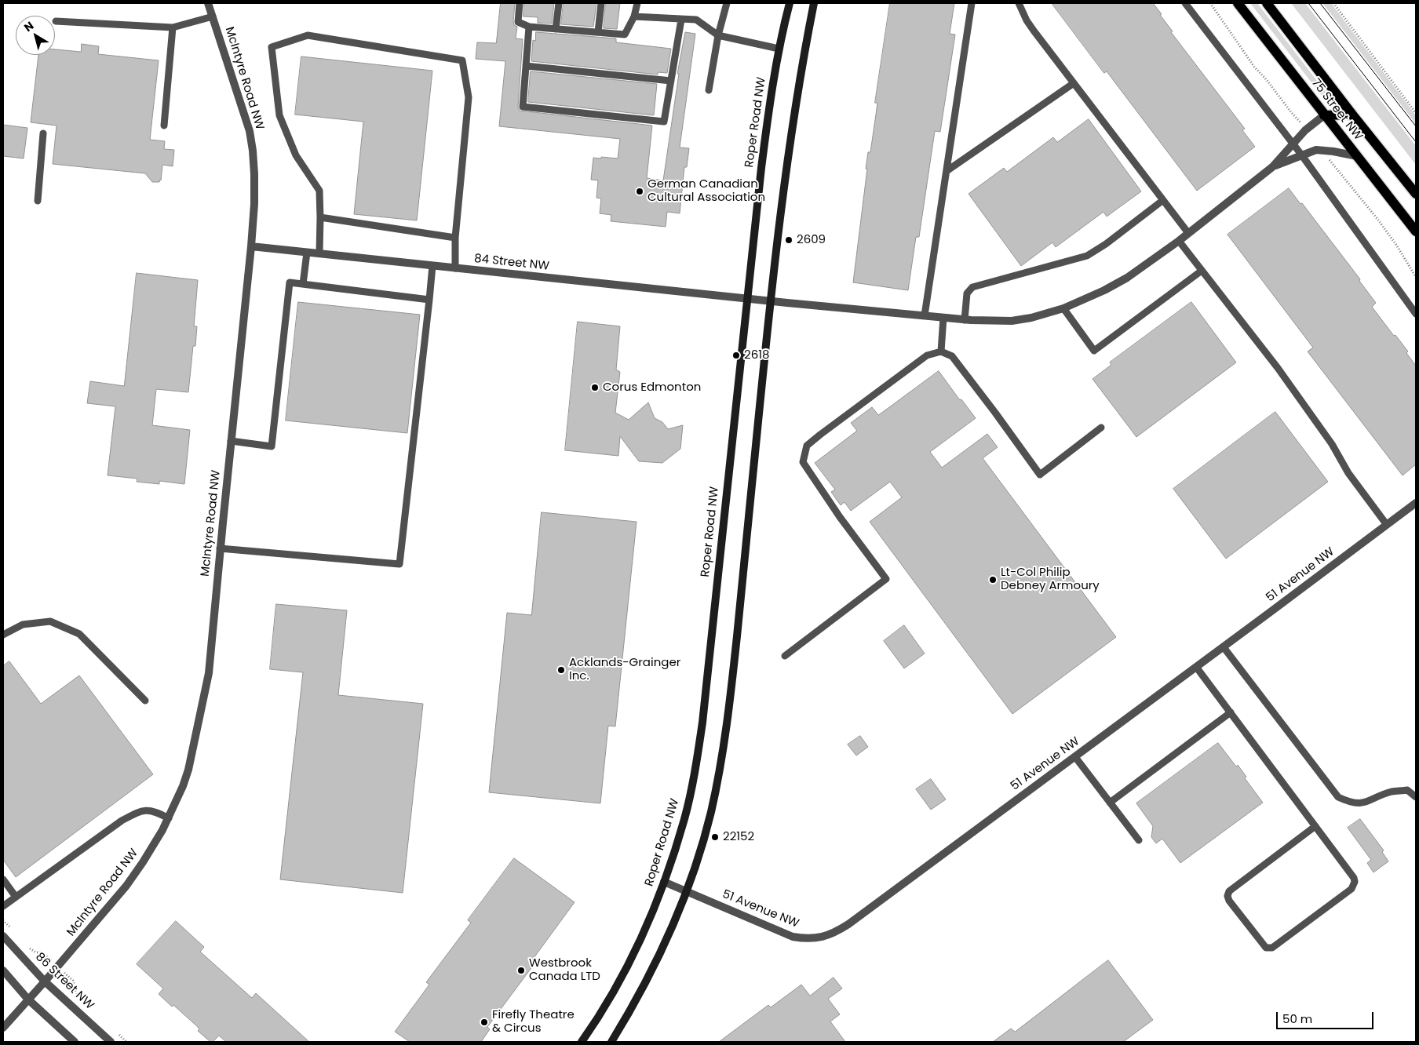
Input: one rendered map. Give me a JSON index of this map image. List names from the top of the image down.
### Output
{
  "streets": {
    "main road": ["75 Street NW", "Roper Road NW"],
    "street": [
      "McIntyre Road NW",
      "84 Street NW",
      "51 Avenue NW",
      "86 Street NW"
    ]
  },
  "crossings": [
    ["McIntyre Road NW", "84 Street NW"],
    ["McIntyre Road NW", "86 Street NW"],
    ["Roper Road NW", "84 Street NW"],
    ["Roper Road NW", "51 Avenue NW"]
  ],
  "places": [
    "German Canadian Cultural Association",
    "2609",
    "2618",
    "Corus Edmonton",
    "Lt-Col Philip Debney Armoury",
    "Acklands-Grainger Inc.",
    "22152",
    "Westbrook Canada LTD",
    "Firefly Theatre & Circus"
  ],
  "scale_bar": "50 m",
  "north": "top left"
}
